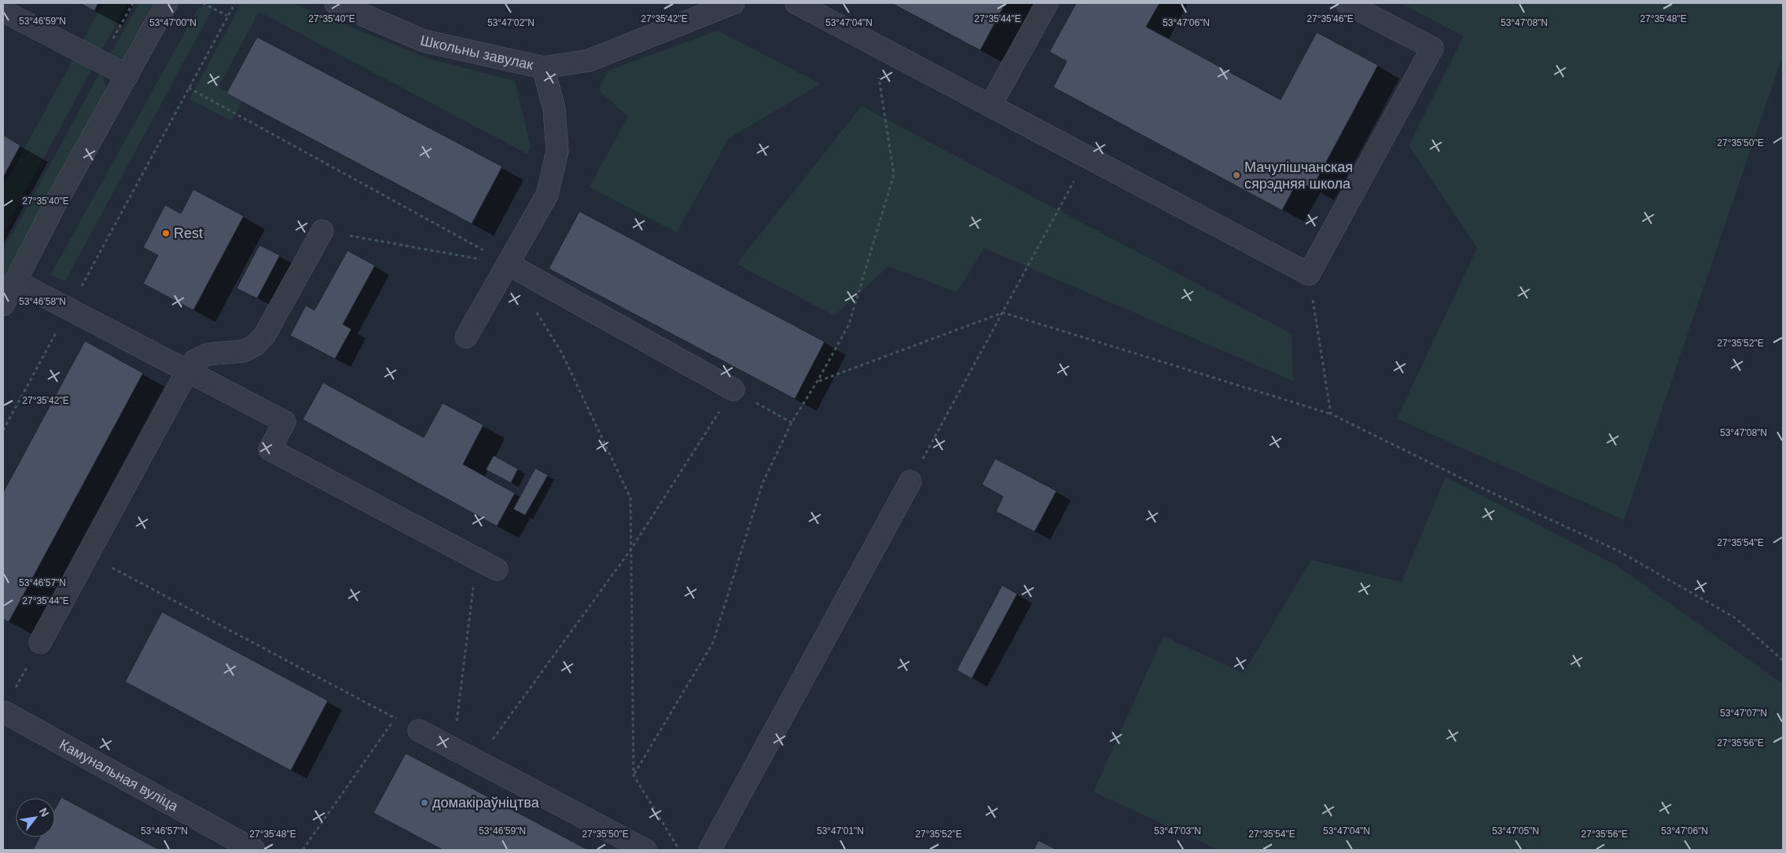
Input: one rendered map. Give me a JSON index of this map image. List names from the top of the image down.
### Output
{
  "streets": {
    "street": ["Школьны завулак", "Камунальная вуліца"]
  },
  "places": ["Мачулішчанская сярэдняя школа", "Rest", "домакіраўніцтва"],
  "north": "top right",
  "coordinates": [
    "27°35'40\"E",
    "27°35'42\"E",
    "27°35'44\"E",
    "27°35'46\"E",
    "27°35'48\"E",
    "53°46'59\"N",
    "53°47'00\"N",
    "53°47'02\"N",
    "53°47'04\"N",
    "53°47'06\"N",
    "53°47'08\"N",
    "27°35'50\"E",
    "53°46'58\"N",
    "27°35'52\"E",
    "27°35'54\"E",
    "53°46'57\"N",
    "53°47'07\"N",
    "27°35'56\"E",
    "53°47'01\"N",
    "53°47'03\"N",
    "53°47'05\"N"
  ]
}
